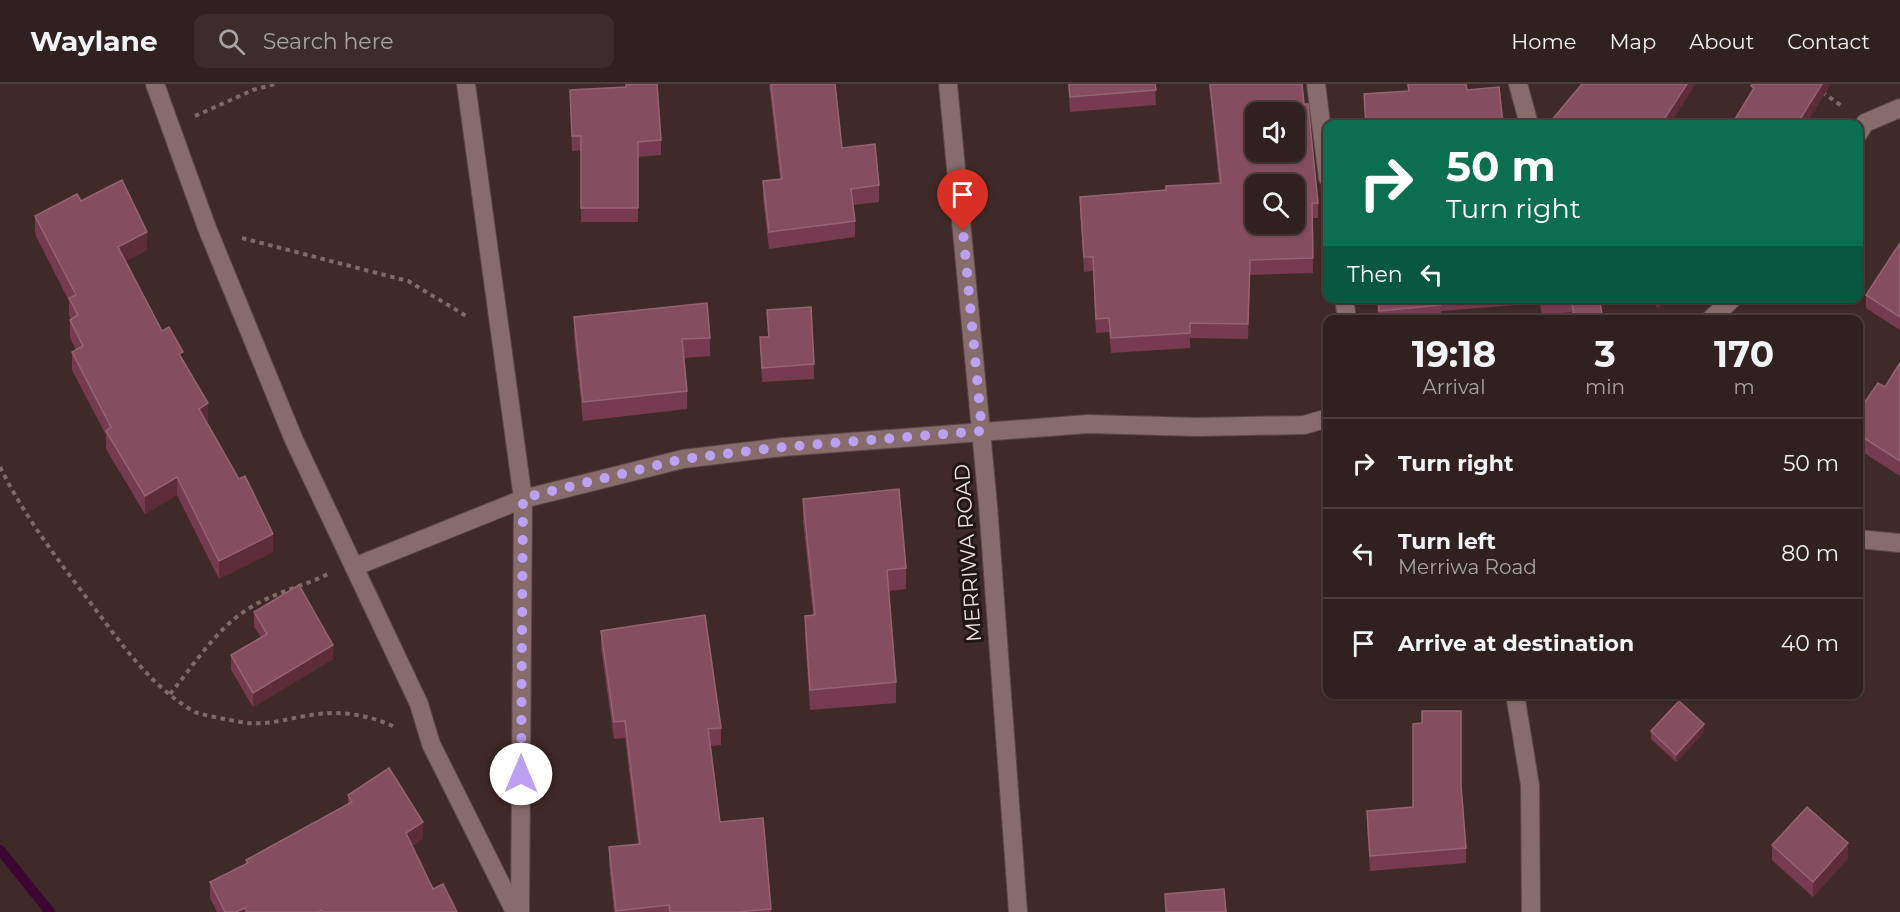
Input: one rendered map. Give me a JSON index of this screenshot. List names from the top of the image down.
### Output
{
  "streets": {
    "street": ["MERRIWA ROAD"]
  },
  "page": {
    "header": "Waylane",
    "search": "Search here",
    "nav": [
      "Home",
      "Map",
      "About",
      "Contact"
    ],
    "turn": ["50 m", "Turn right"],
    "then": "Then",
    "eta": [
      "19:18",
      "Arrival",
      "3",
      "min",
      "170",
      "m"
    ],
    "list": [
      {
        "name": "Turn right",
        "value": "50 m"
      },
      {
        "name": "Turn left",
        "note": "Merriwa Road",
        "value": "80 m"
      },
      {
        "name": "Arrive at destination",
        "value": "40 m"
      }
    ]
  }
}
